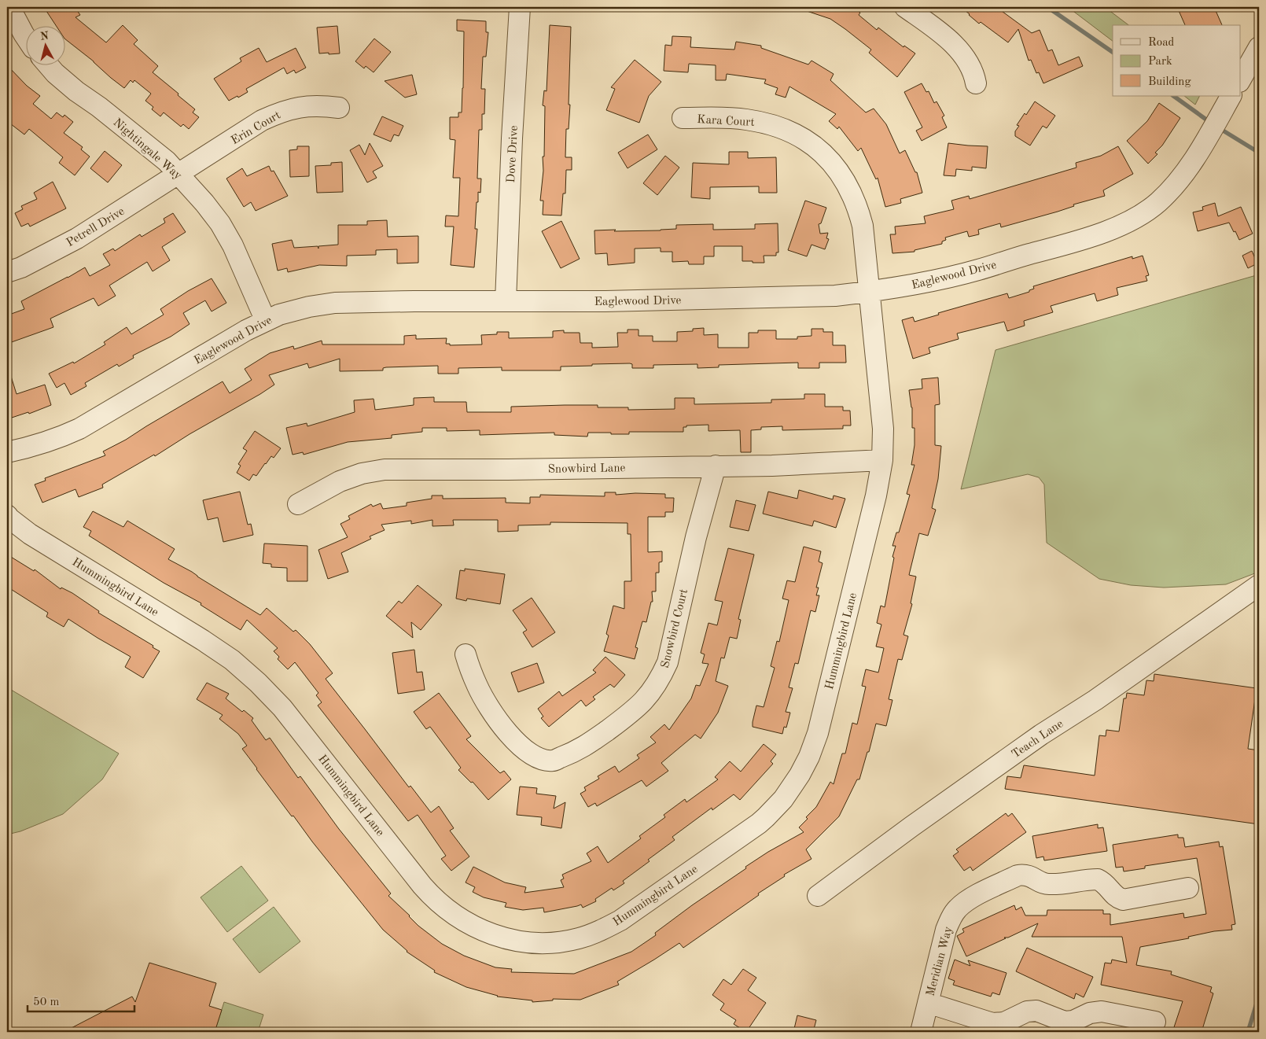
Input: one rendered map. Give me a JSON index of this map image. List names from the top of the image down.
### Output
{
  "streets": {
    "street": [
      "Kara Court",
      "Erin Court",
      "Nightingale Way",
      "Dove Drive",
      "Petrell Drive",
      "Eaglewood Drive",
      "Snowbird Lane",
      "Hummingbird Lane",
      "Snowbird Court",
      "Teach Lane",
      "Meridian Way"
    ]
  },
  "crossings": [
    ["Kara Court", "Eaglewood Drive"],
    ["Kara Court", "Hummingbird Lane"],
    ["Erin Court", "Nightingale Way"],
    ["Erin Court", "Petrell Drive"],
    ["Nightingale Way", "Petrell Drive"],
    ["Nightingale Way", "Eaglewood Drive"],
    ["Dove Drive", "Eaglewood Drive"],
    ["Eaglewood Drive", "Hummingbird Lane"],
    ["Snowbird Lane", "Hummingbird Lane"],
    ["Snowbird Lane", "Snowbird Court"]
  ],
  "legend": ["Road", "Park", "Building"],
  "scale_bar": "50 m",
  "north": "top"
}
